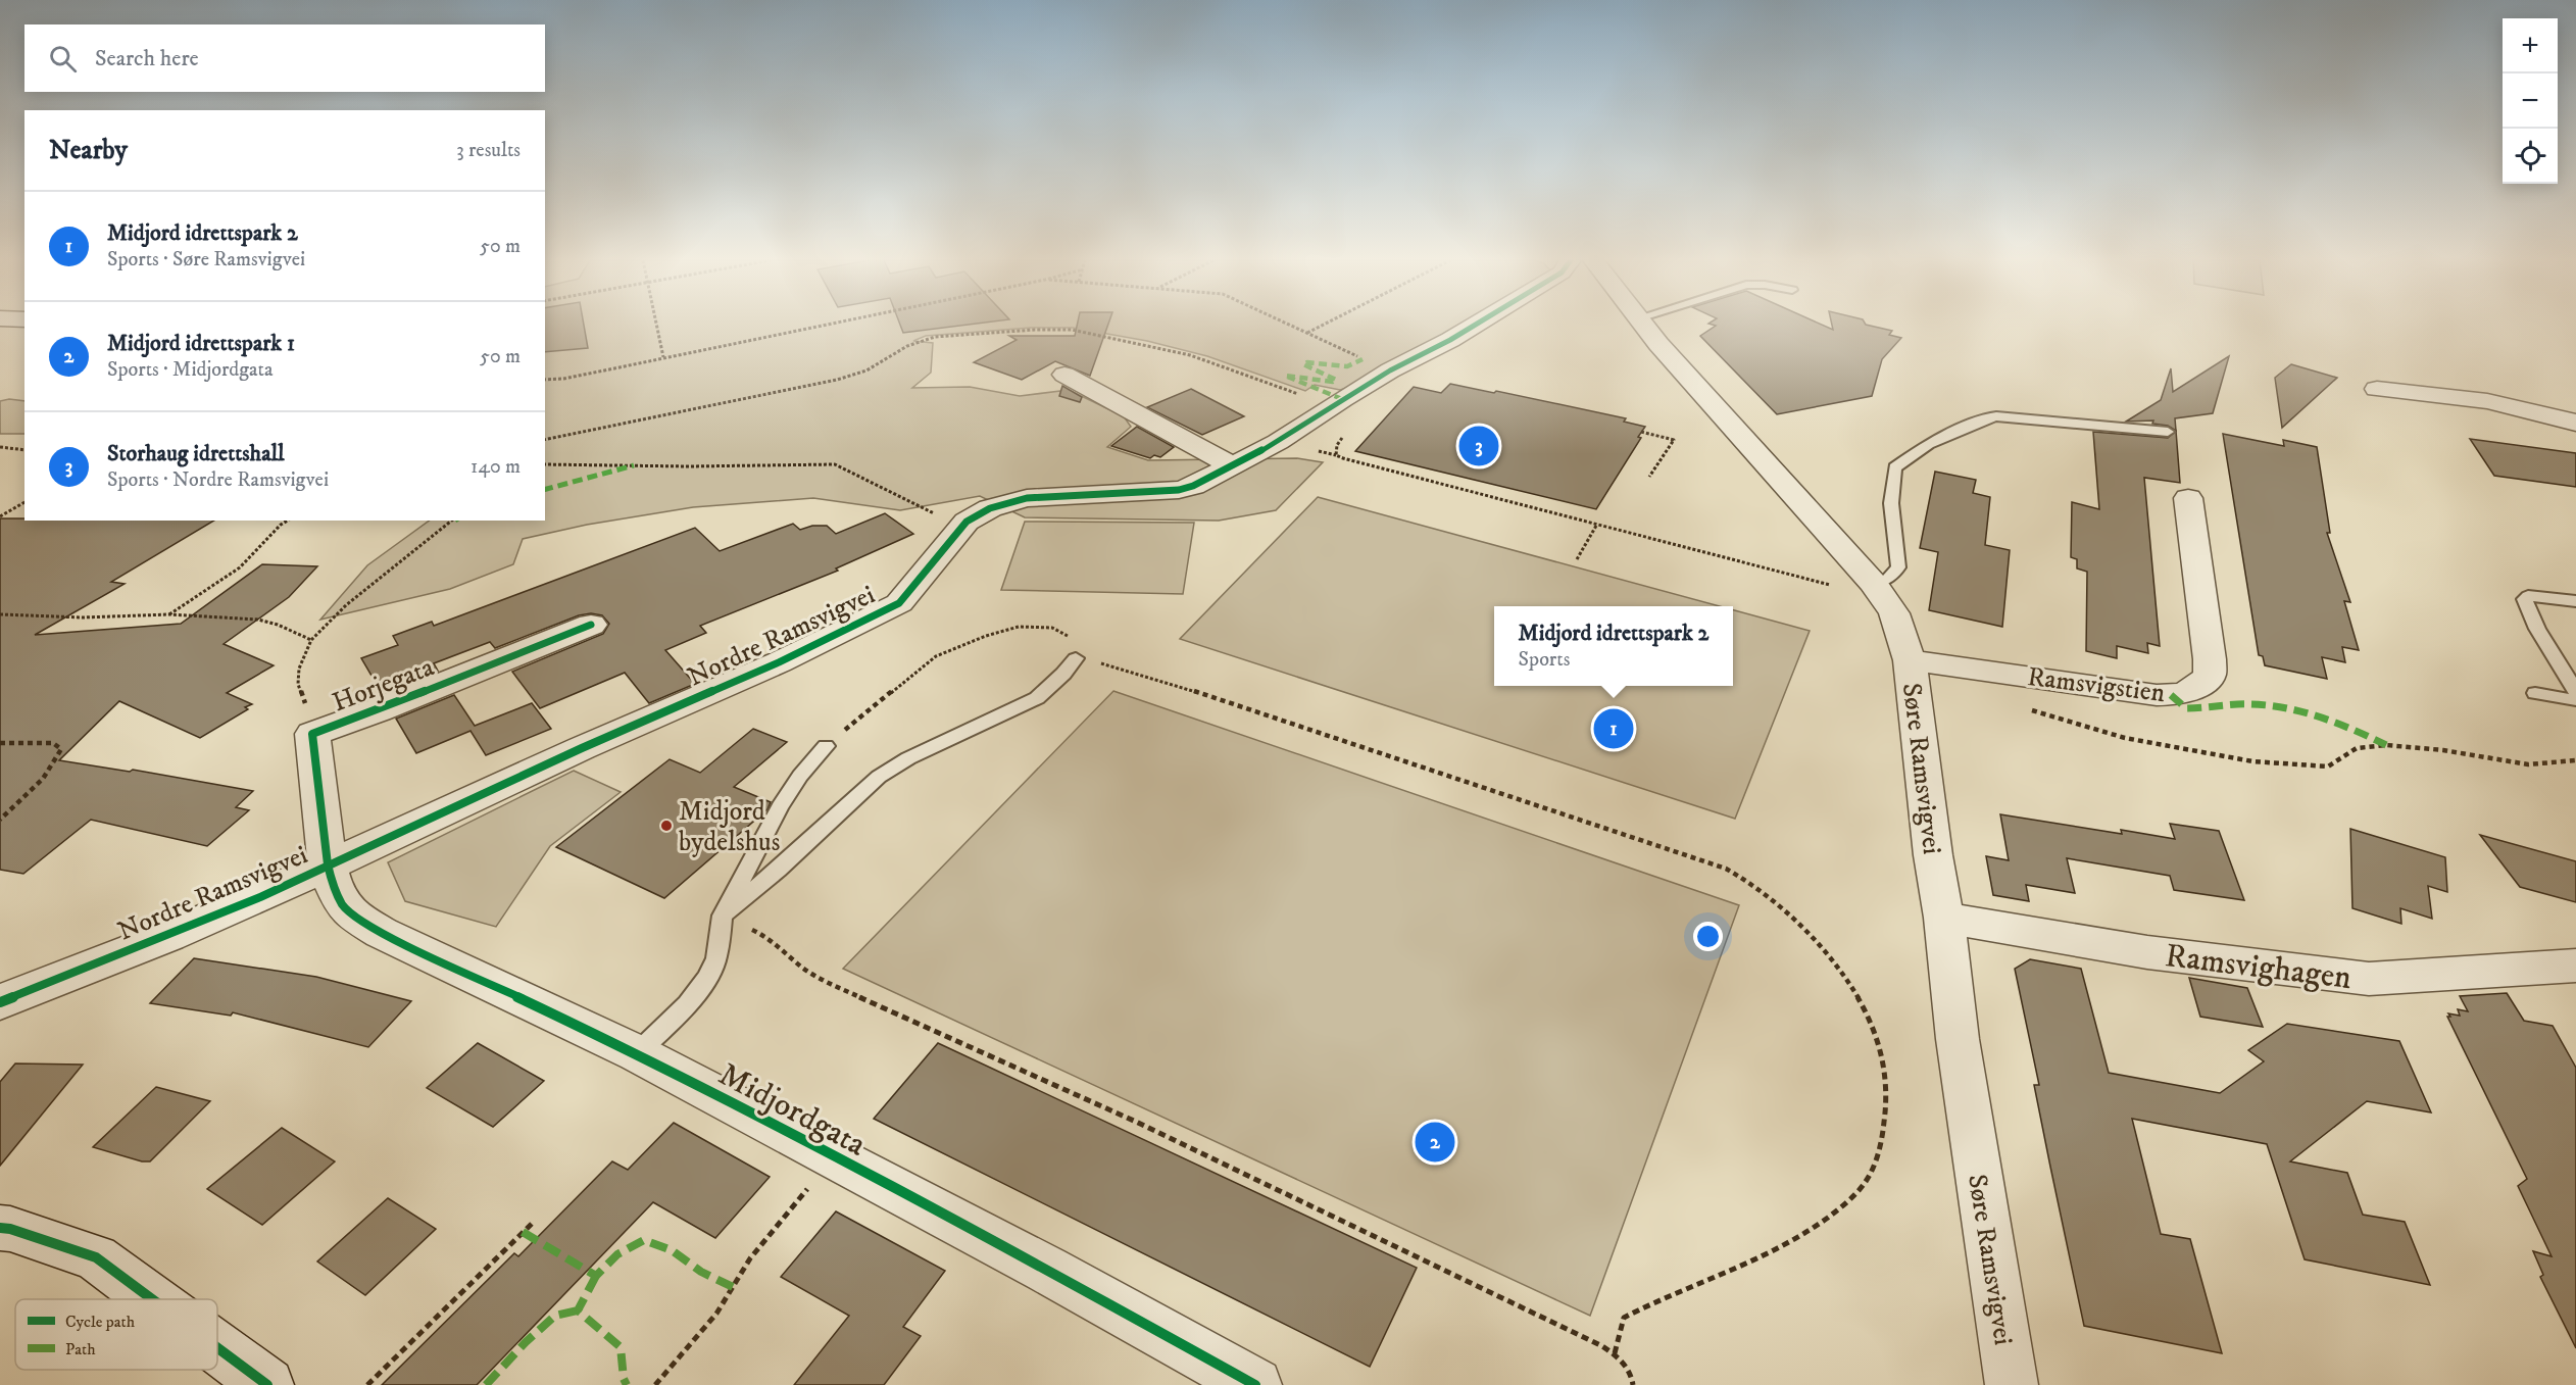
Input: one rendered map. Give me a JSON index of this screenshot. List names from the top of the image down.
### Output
{
  "streets": {
    "street": [
      "Nordre Ramsvigvei",
      "Horjegata",
      "Ramsvigstien",
      "Søre Ramsvigvei",
      "Ramsvighagen",
      "Midjordgata"
    ]
  },
  "crossings": [
    ["Nordre Ramsvigvei", "Horjegata"],
    ["Nordre Ramsvigvei", "Midjordgata"],
    ["Horjegata", "Midjordgata"],
    ["Ramsvigstien", "Søre Ramsvigvei"],
    ["Søre Ramsvigvei", "Ramsvighagen"]
  ],
  "places": ["Midjord bydelshus"],
  "legend": ["Cycle path", "Path"],
  "page": {
    "map_buttons": ["+", "−"],
    "search": "Search here",
    "heading": ["Nearby", "3 results"],
    "list": [
      {
        "mark": "1",
        "name": "Midjord idrettspark 2",
        "note": "Sports · Søre Ramsvigvei",
        "value": "50 m"
      },
      {
        "mark": "2",
        "name": "Midjord idrettspark 1",
        "note": "Sports · Midjordgata",
        "value": "50 m"
      },
      {
        "mark": "3",
        "name": "Storhaug idrettshall",
        "note": "Sports · Nordre Ramsvigvei",
        "value": "140 m"
      }
    ],
    "pins": ["3", "1", "2"],
    "popup": ["Midjord idrettspark 2", "Sports"]
  }
}
